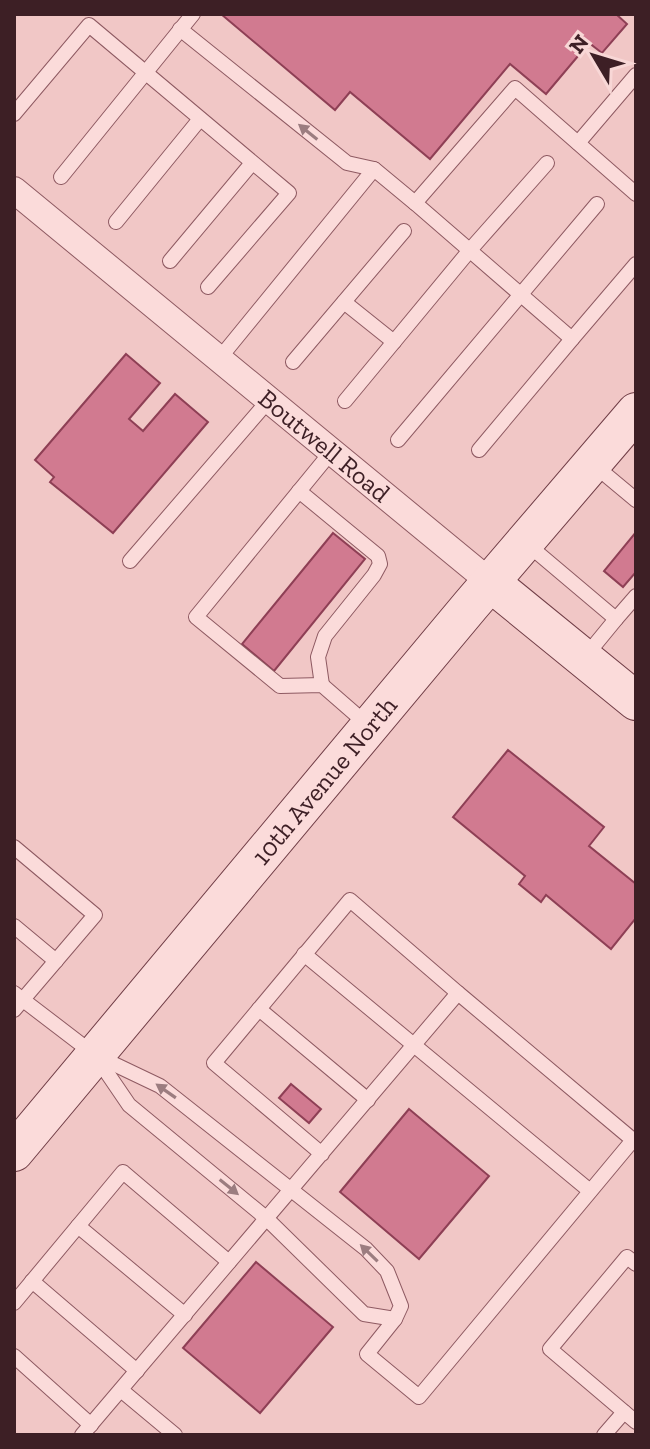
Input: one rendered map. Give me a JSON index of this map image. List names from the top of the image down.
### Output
{
  "streets": {
    "street": ["Boutwell Road", "10th Avenue North"]
  },
  "crossings": [
    ["Boutwell Road", "10th Avenue North"]
  ],
  "north": "top left"
}
